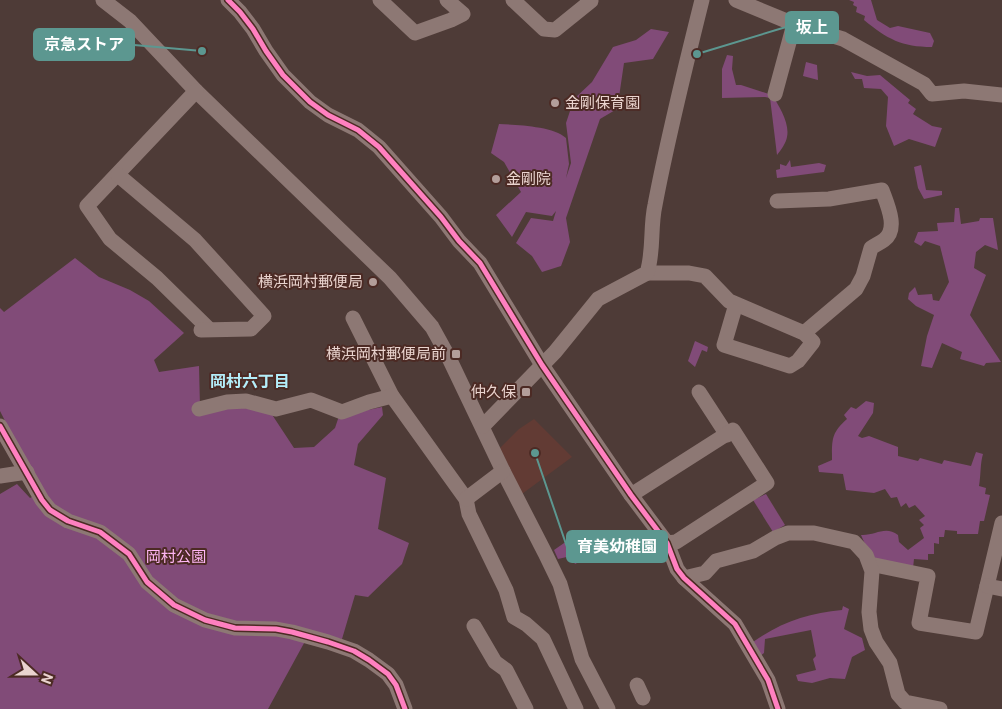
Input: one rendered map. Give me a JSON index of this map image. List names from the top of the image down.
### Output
{
  "districts": ["岡村六丁目"],
  "parks": ["岡村公園"],
  "places": {
    "other": [
      "京急ストア",
      "坂上",
      "金剛保育園",
      "金剛院",
      "横浜岡村郵便局",
      "育美幼稚園"
    ],
    "transit": ["横浜岡村郵便局前", "仲久保"]
  },
  "north": "right"
}
